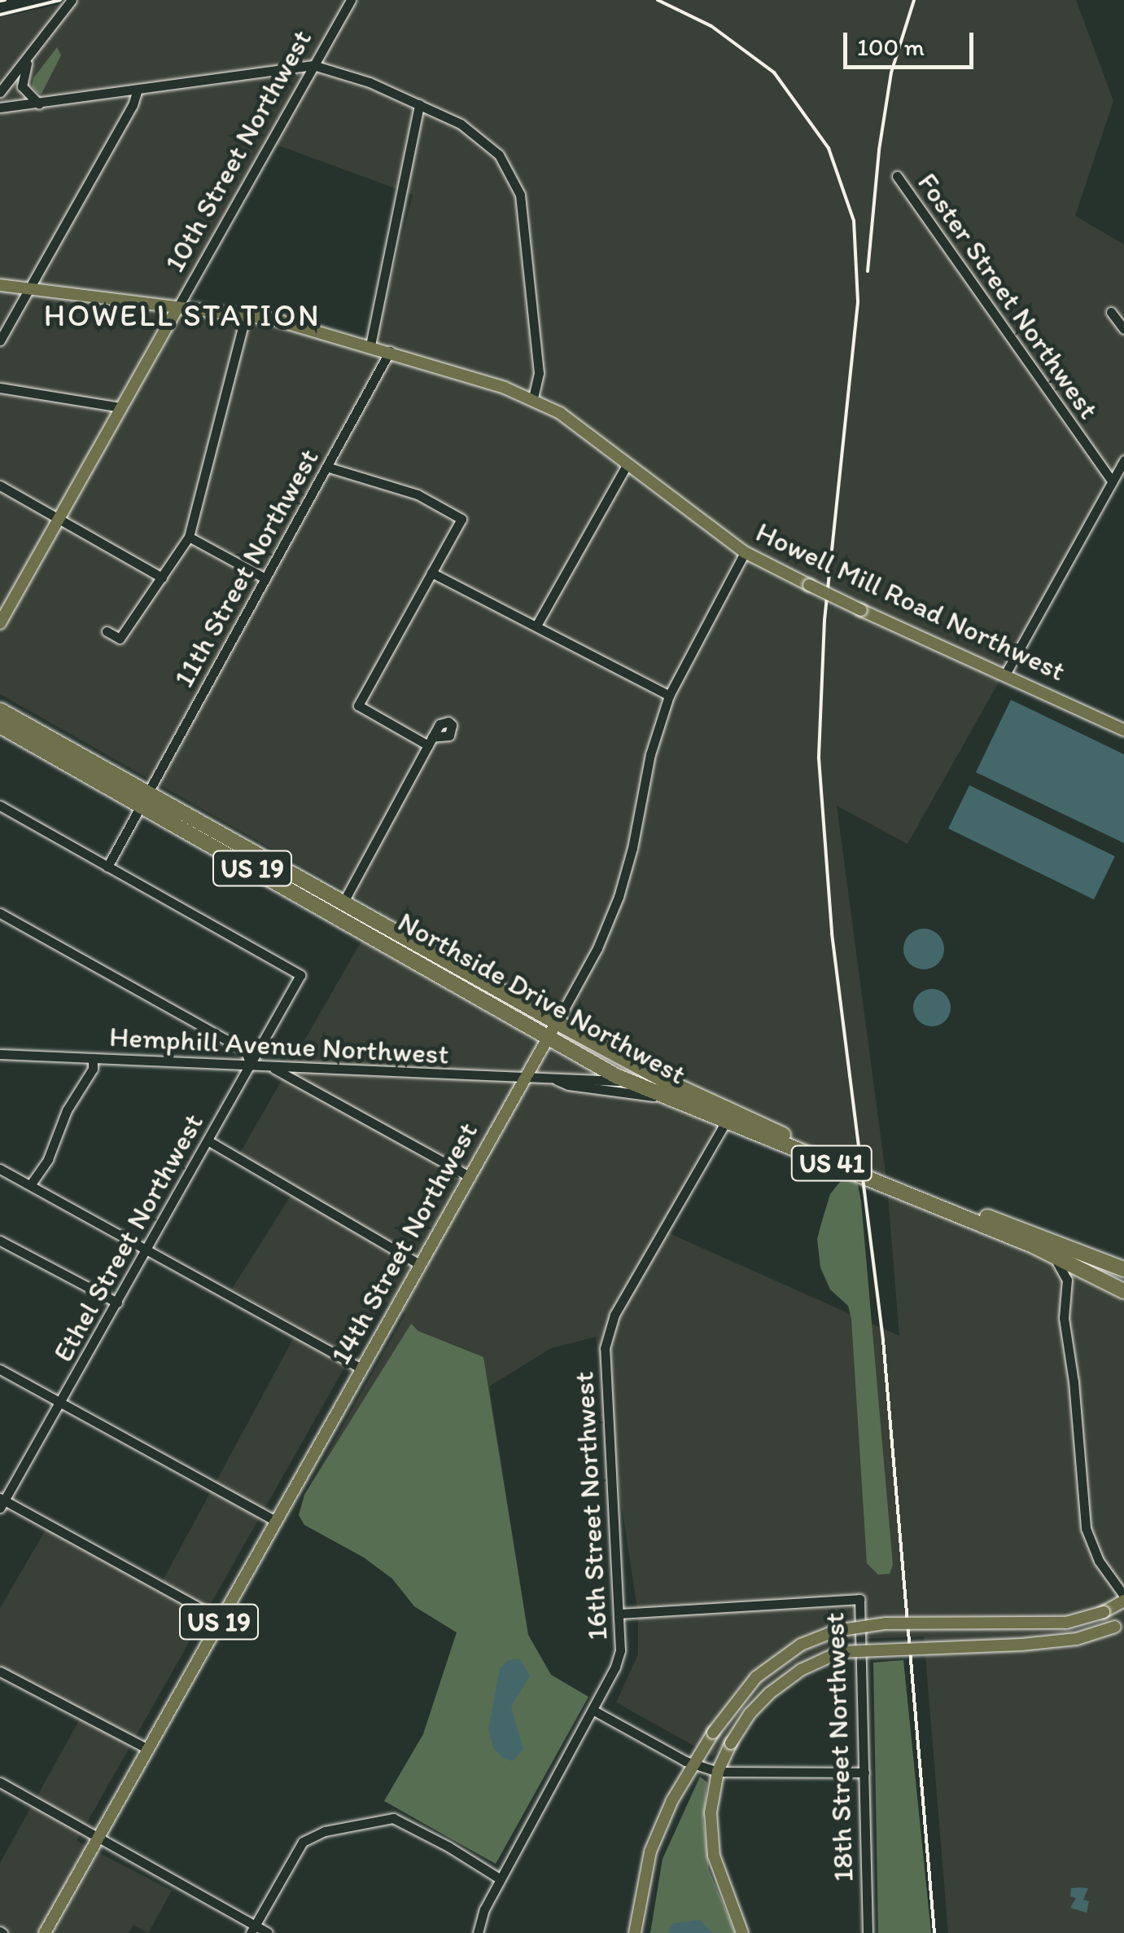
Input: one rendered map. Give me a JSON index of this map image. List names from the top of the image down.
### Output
{
  "streets": {
    "highway": ["US 19", "Northside Drive Northwest", "US 41"],
    "main road": ["10th Street Northwest", "Howell Mill Road Northwest", "14th Street Northwest"],
    "street": [
      "Foster Street Northwest",
      "11th Street Northwest",
      "Hemphill Avenue Northwest",
      "Ethel Street Northwest",
      "16th Street Northwest",
      "18th Street Northwest"
    ]
  },
  "crossings": [
    ["10th Street Northwest", "Howell Mill Road Northwest"],
    ["11th Street Northwest", "Howell Mill Road Northwest"],
    ["11th Street Northwest", "Northside Drive Northwest"],
    ["11th Street Northwest", "Ethel Street Northwest"],
    ["Howell Mill Road Northwest", "14th Street Northwest"],
    ["Northside Drive Northwest", "Hemphill Avenue Northwest"],
    ["Northside Drive Northwest", "14th Street Northwest"],
    ["Northside Drive Northwest", "16th Street Northwest"],
    ["Hemphill Avenue Northwest", "Ethel Street Northwest"],
    ["Hemphill Avenue Northwest", "14th Street Northwest"],
    ["16th Street Northwest", "18th Street Northwest"]
  ],
  "districts": ["HOWELL STATION"],
  "scale_bar": "100 m"
}
